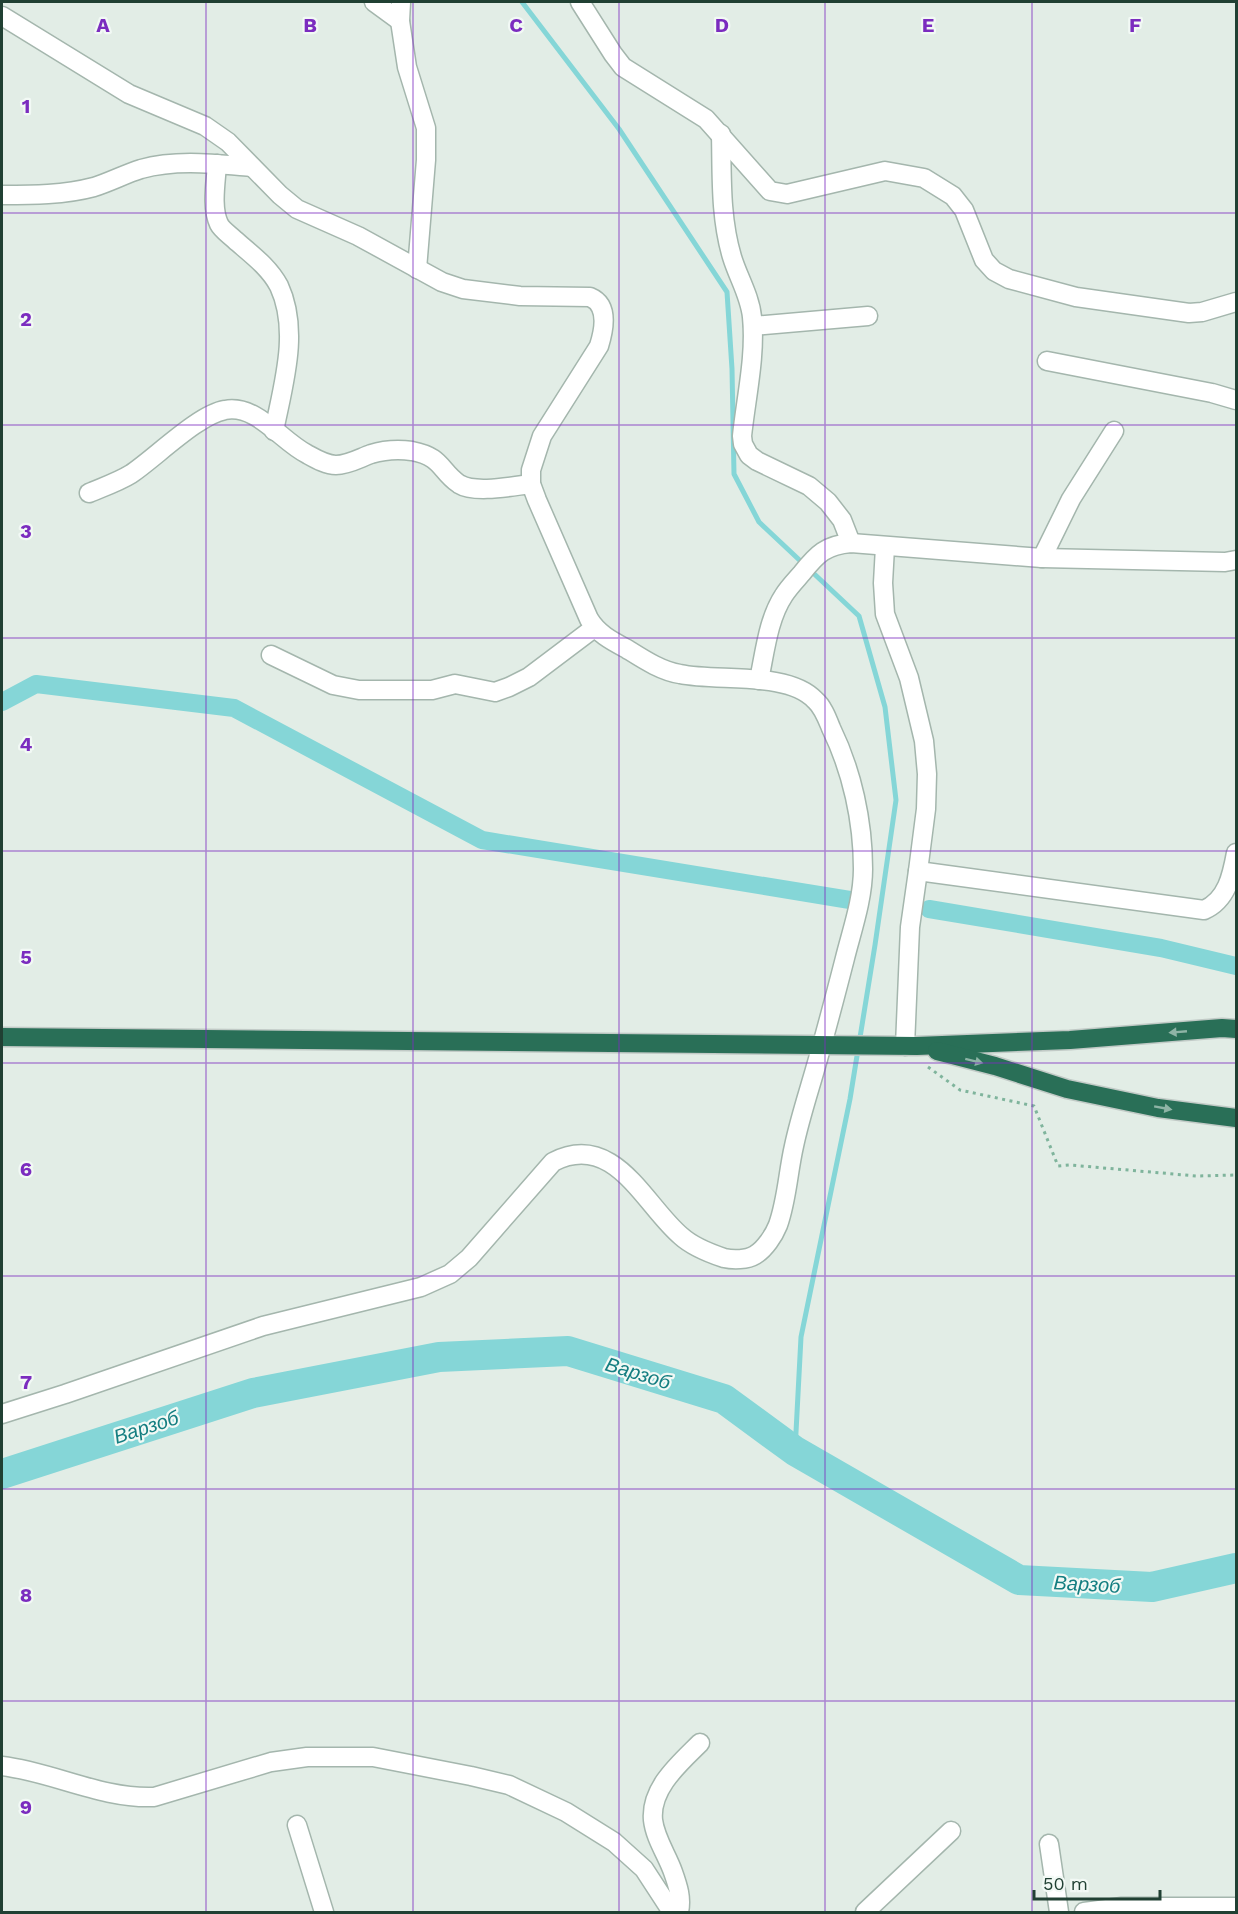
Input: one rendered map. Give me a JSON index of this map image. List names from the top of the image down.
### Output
{
  "water": ["Варзоб"],
  "scale_bar": "50 m",
  "grid": {
    "columns": [
      "A",
      "B",
      "C",
      "D",
      "E",
      "F"
    ],
    "rows": [
      "1",
      "2",
      "3",
      "4",
      "5",
      "6",
      "7",
      "8",
      "9"
    ]
  }
}
